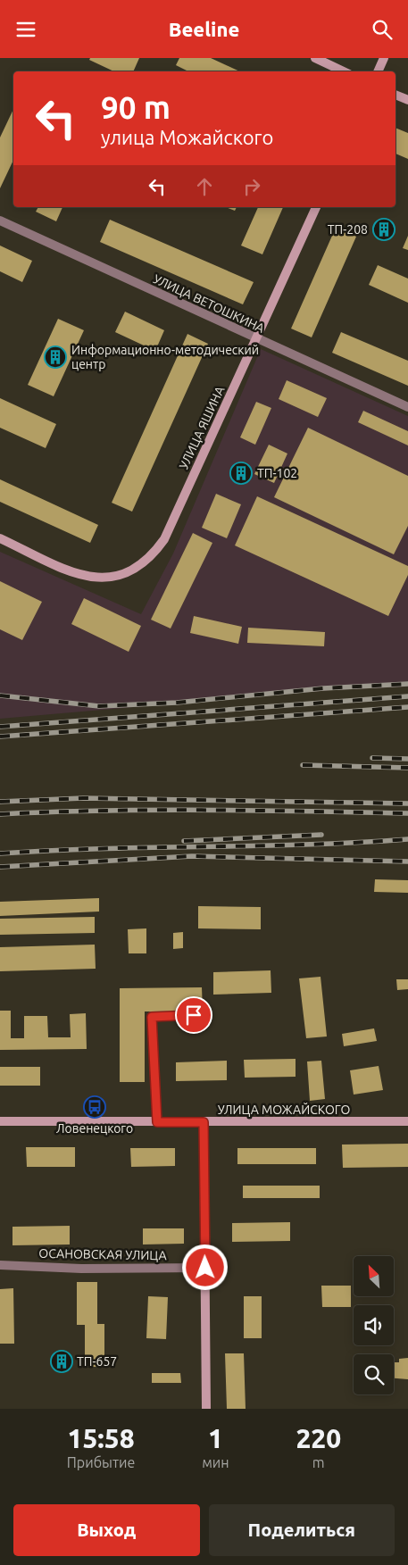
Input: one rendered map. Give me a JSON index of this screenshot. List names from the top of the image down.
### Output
{
  "streets": {
    "street": [
      "УЛИЦА ВЕТОШКИНА",
      "УЛИЦА ЯШИНА",
      "УЛИЦА МОЖАЙСКОГО",
      "ОСАНОВСКАЯ УЛИЦА"
    ]
  },
  "crossings": [
    ["УЛИЦА ВЕТОШКИНА", "УЛИЦА ЯШИНА"]
  ],
  "places": {
    "building": [
      "ТП-208",
      "Информационно-методический центр",
      "ТП-102",
      "ТП-657"
    ],
    "bus stop": ["Ловенецкого"]
  },
  "north": "top left",
  "page": {
    "header": "Beeline",
    "turn": ["90 m", "улица Можайского"],
    "eta": [
      "15:58",
      "Прибытие",
      "1",
      "мин",
      "220",
      "m"
    ],
    "buttons": ["Выход", "Поделиться"]
  }
}
